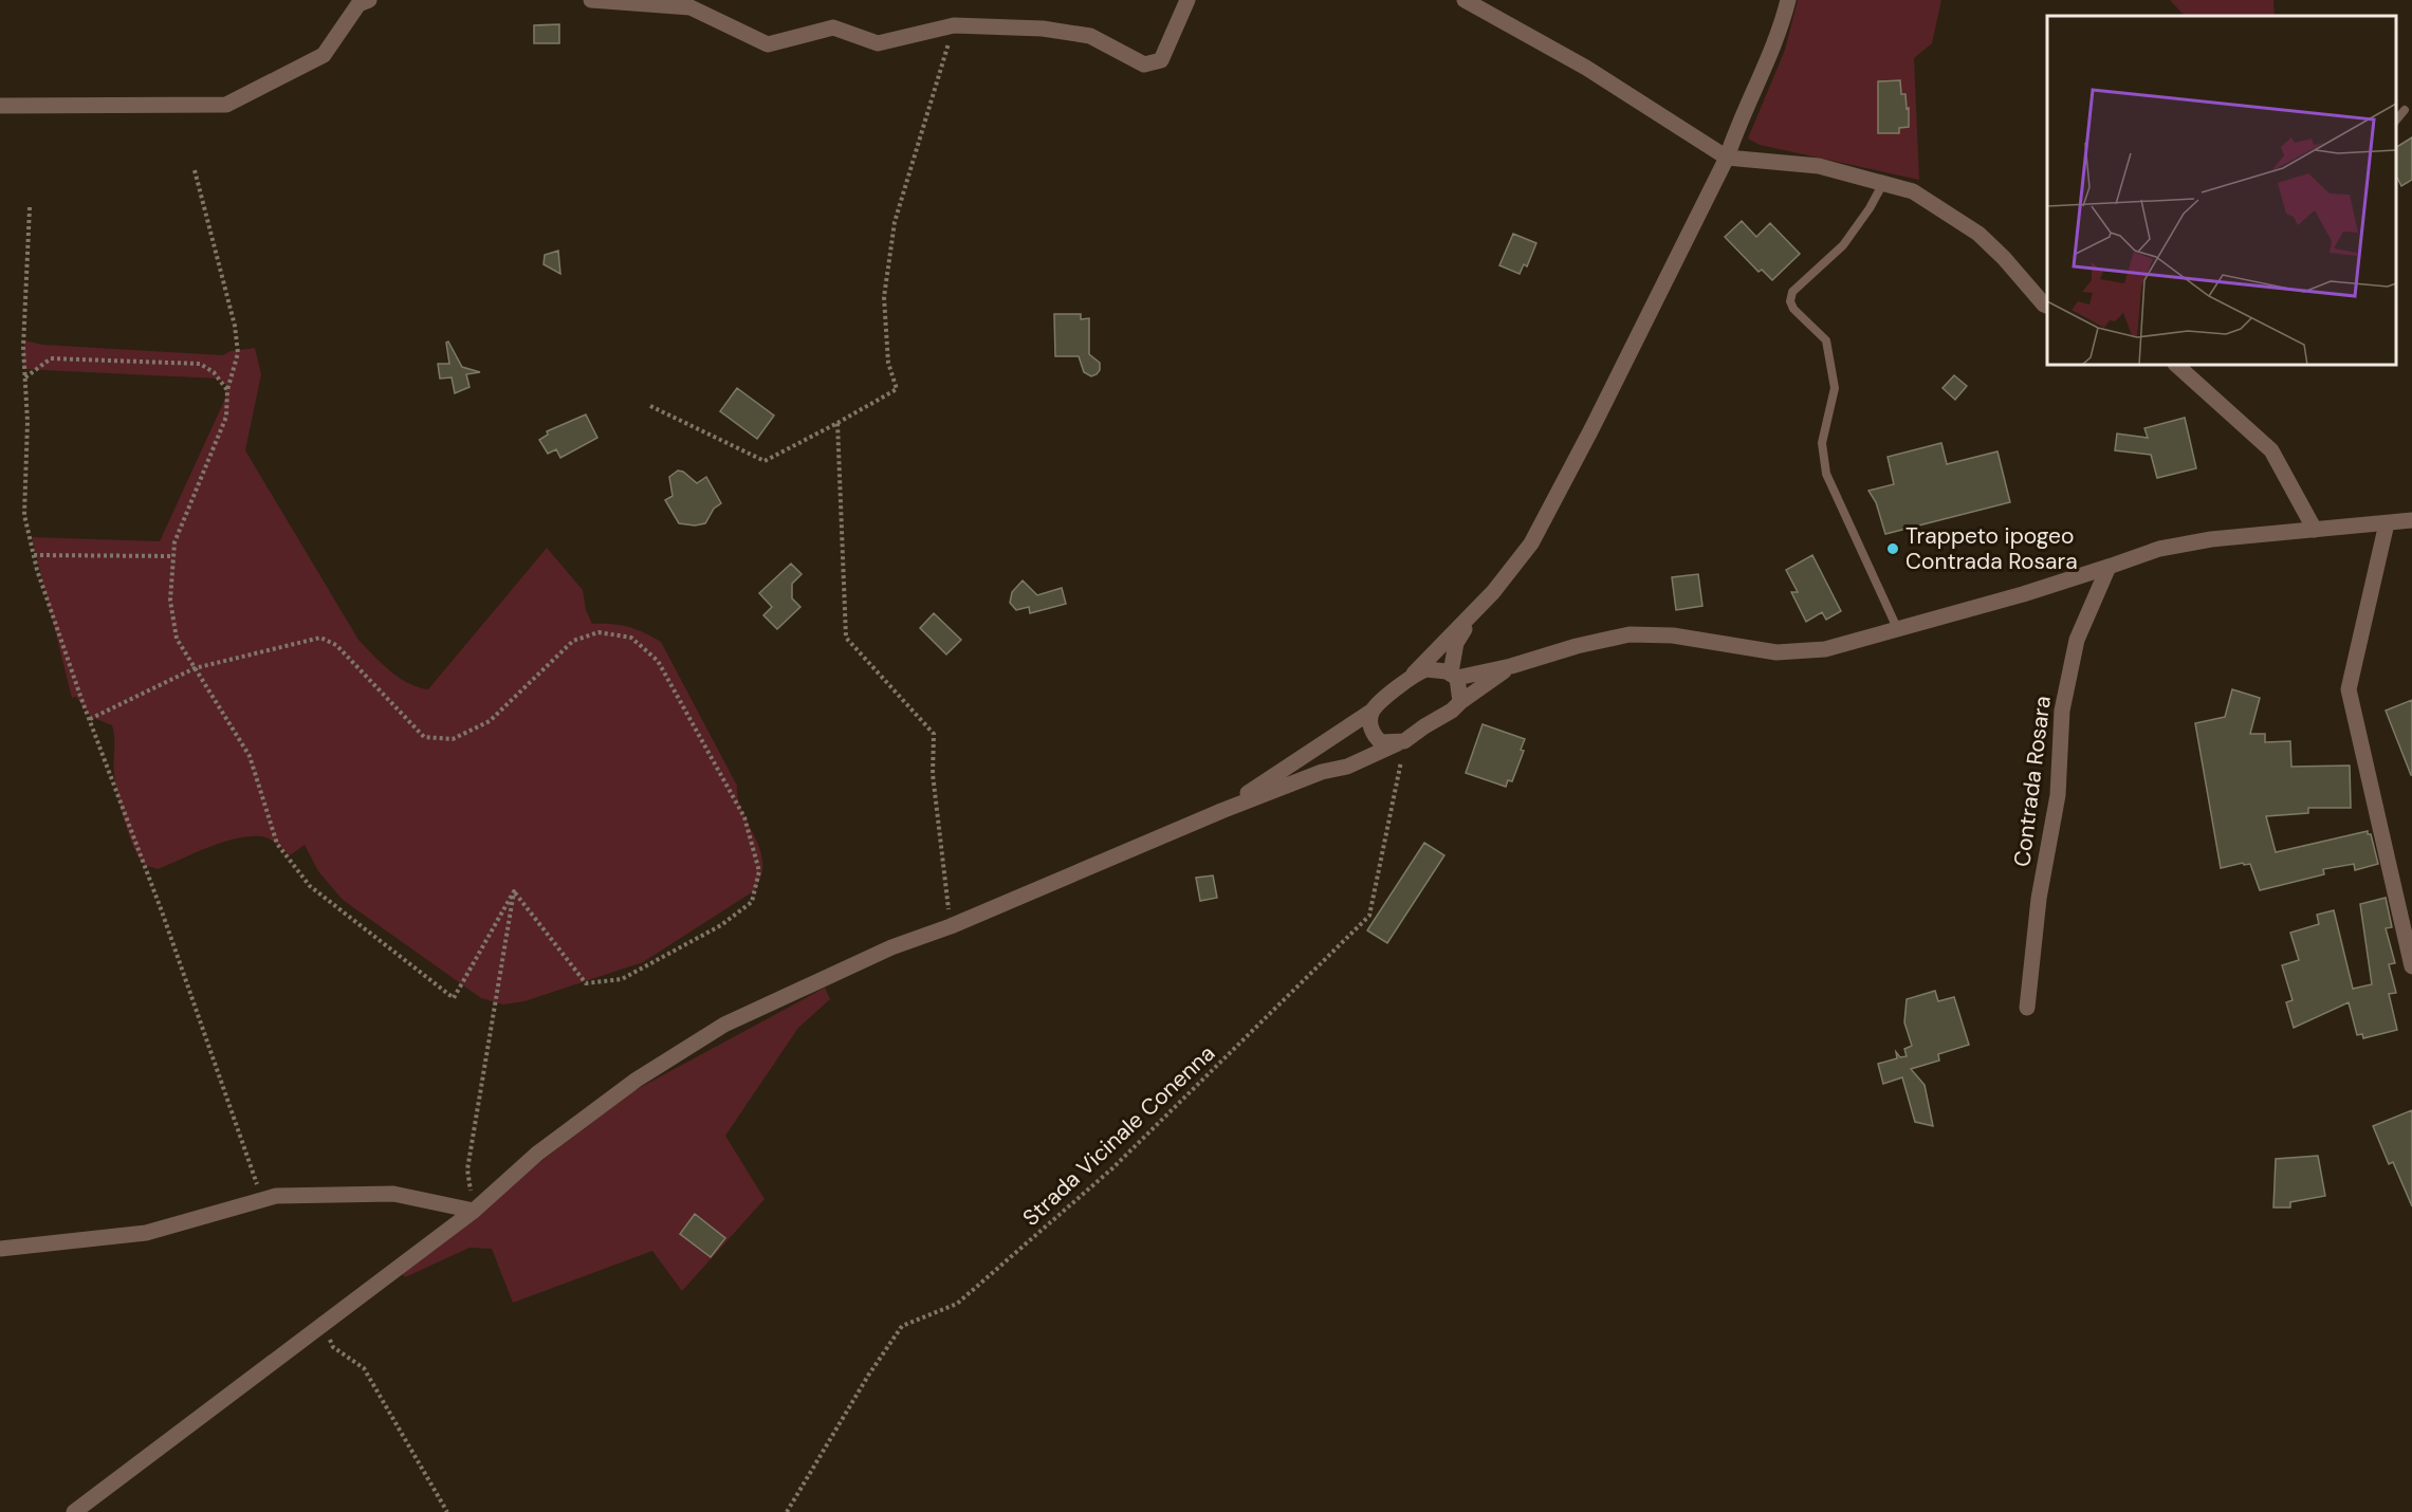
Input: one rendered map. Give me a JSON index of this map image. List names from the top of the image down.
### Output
{
  "streets": {
    "street": ["Contrada Rosara"],
    "path": ["Strada Vicinale Conenna"]
  },
  "places": ["Trappeto ipogeo Contrada Rosara"]
}
